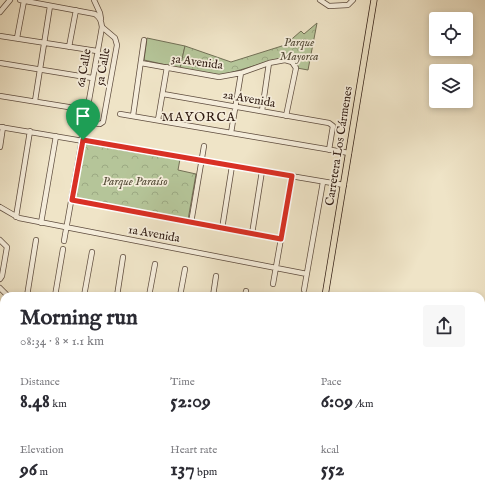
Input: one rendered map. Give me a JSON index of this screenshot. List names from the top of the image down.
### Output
{
  "streets": {
    "main road": ["Carretera Los Cármenes"],
    "street": [
      "3a Avenida",
      "5a Calle",
      "6a Calle",
      "2a Avenida",
      "1a Avenida"
    ]
  },
  "crossings": [
    ["3a Avenida", "2a Avenida"],
    ["5a Calle", "6a Calle"],
    ["6a Calle", "1a Avenida"]
  ],
  "districts": ["MAYORCA"],
  "parks": ["Parque Mayorca", "Parque Paraíso"],
  "page": {
    "heading": ["Morning run", "08:34 · 8 × 1.1 km"],
    "stats": [
      ["Distance", "8.48 km"],
      ["Time", "52:09"],
      ["Pace", "6:09 /km"],
      ["Elevation", "96 m"],
      ["Heart rate", "137 bpm"],
      ["kcal", "552"]
    ]
  }
}
